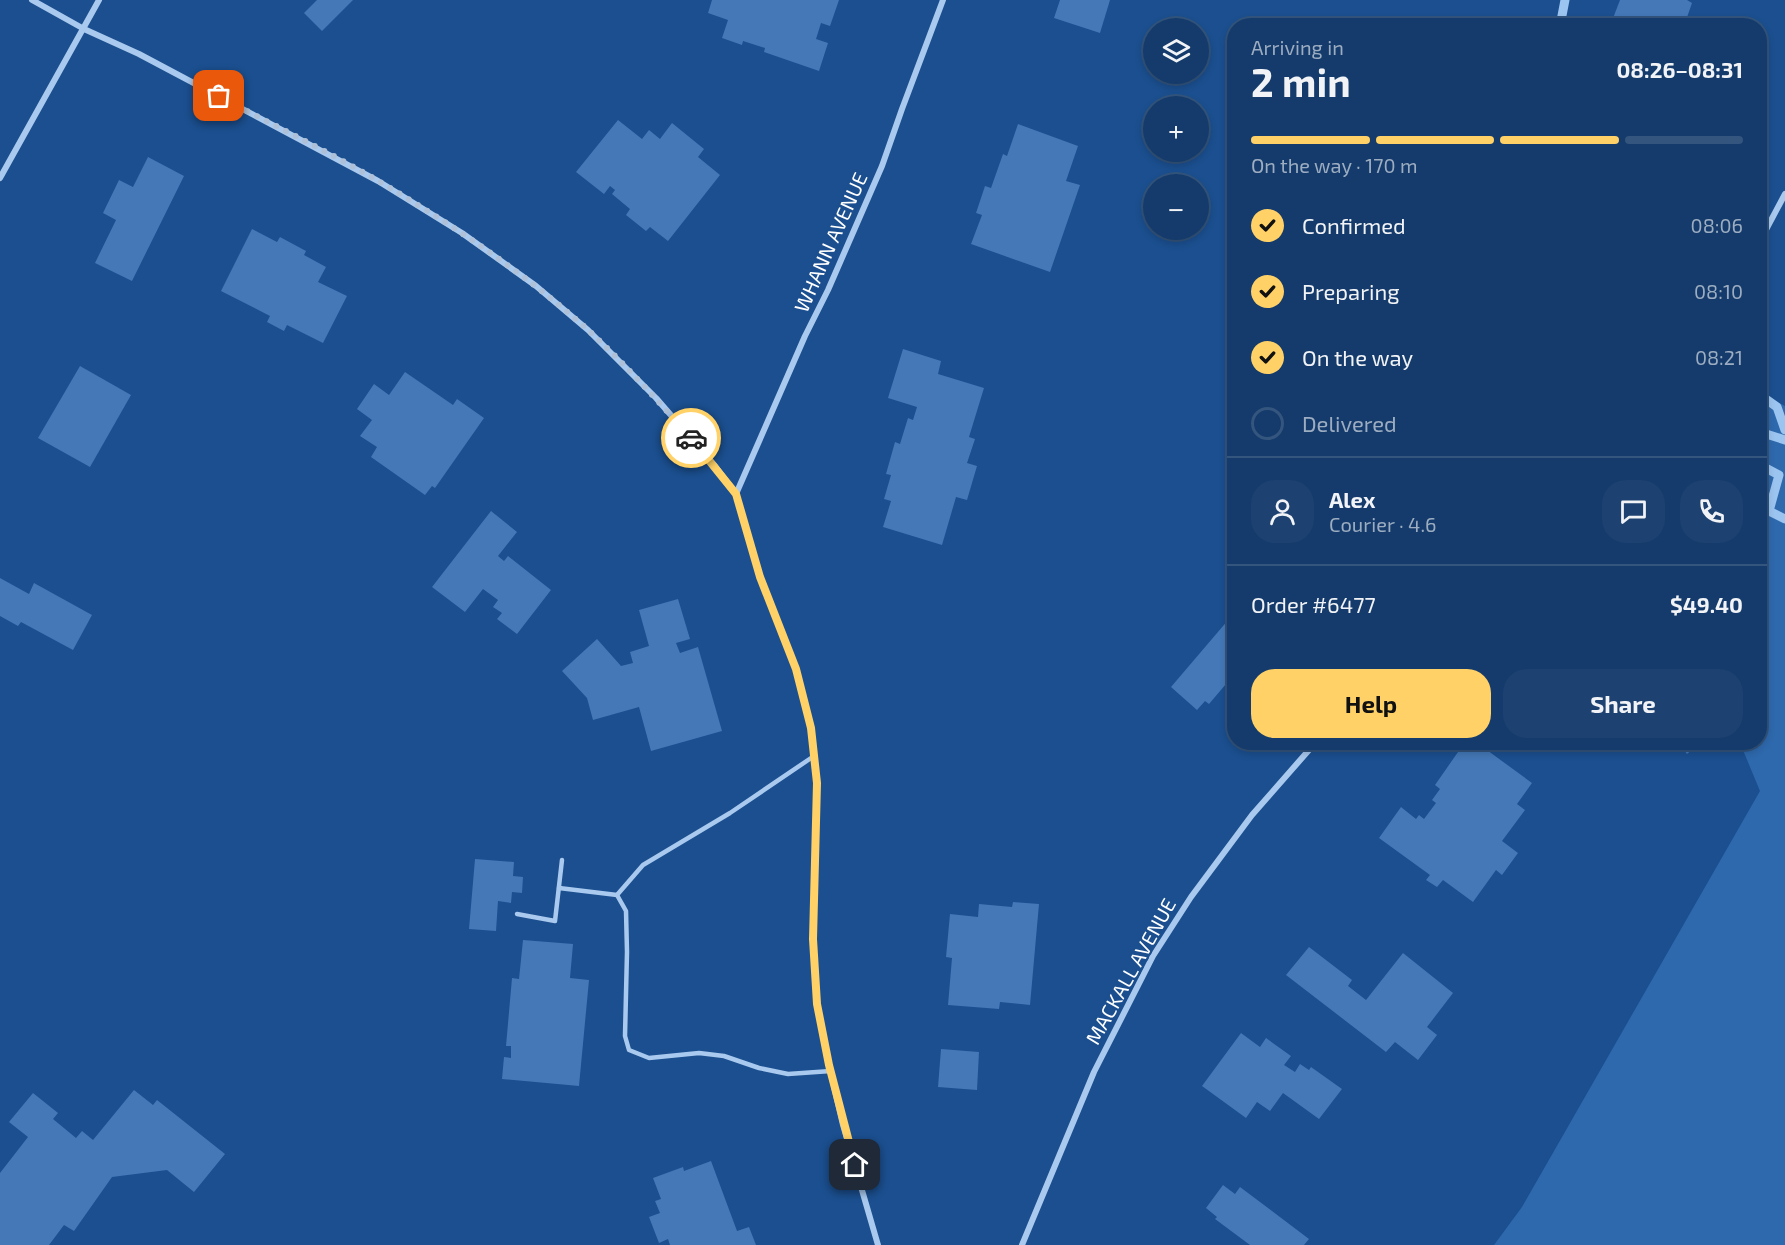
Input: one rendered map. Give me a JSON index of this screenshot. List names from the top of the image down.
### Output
{
  "streets": {
    "street": ["WHANN AVENUE", "MACKALL AVENUE"]
  },
  "page": {
    "map_buttons": ["+", "−"],
    "heading": ["2 min", "Arriving in", "08:26–08:31"],
    "panel": [
      "Alex",
      "Courier · 4.6",
      "Order #6477",
      "$49.40"
    ],
    "bar": "On the way · 170 m",
    "list": [
      ["Confirmed", "08:06"],
      ["Preparing", "08:10"],
      ["On the way", "08:21"],
      "Delivered"
    ],
    "buttons": ["Help", "Share"]
  }
}
